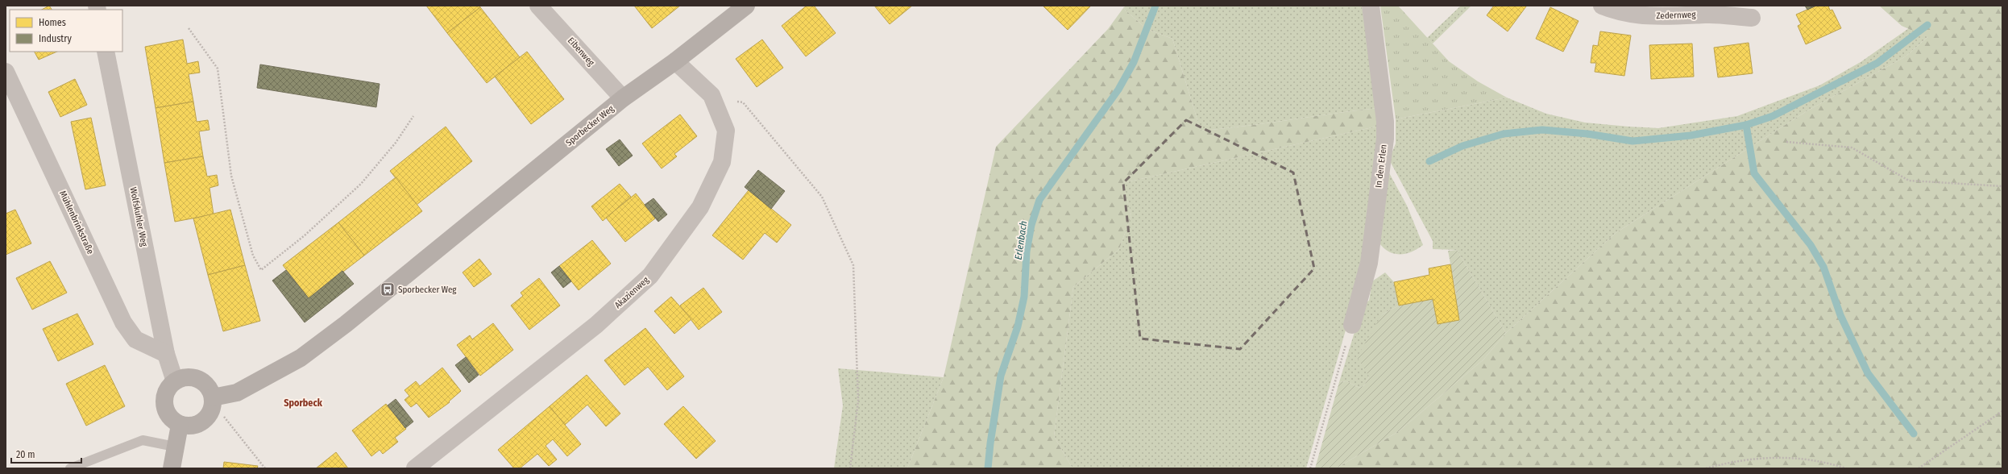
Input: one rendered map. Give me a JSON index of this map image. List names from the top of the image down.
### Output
{
  "streets": {
    "street": [
      "Zedernweg",
      "Eibenweg",
      "Sporbecker Weg",
      "In den Erlen",
      "Wolfskuhler Weg",
      "Mühlenbrinkstraße",
      "Akazienweg"
    ]
  },
  "crossings": [
    ["Eibenweg", "Sporbecker Weg"],
    ["Sporbecker Weg", "Wolfskuhler Weg"],
    ["Sporbecker Weg", "Akazienweg"],
    ["Wolfskuhler Weg", "Mühlenbrinkstraße"]
  ],
  "districts": ["Sporbeck"],
  "water": ["Erlenbach"],
  "places": {
    "bus stop": ["Sporbecker Weg"]
  },
  "legend": ["Homes", "Industry"],
  "scale_bar": "20 m"
}
